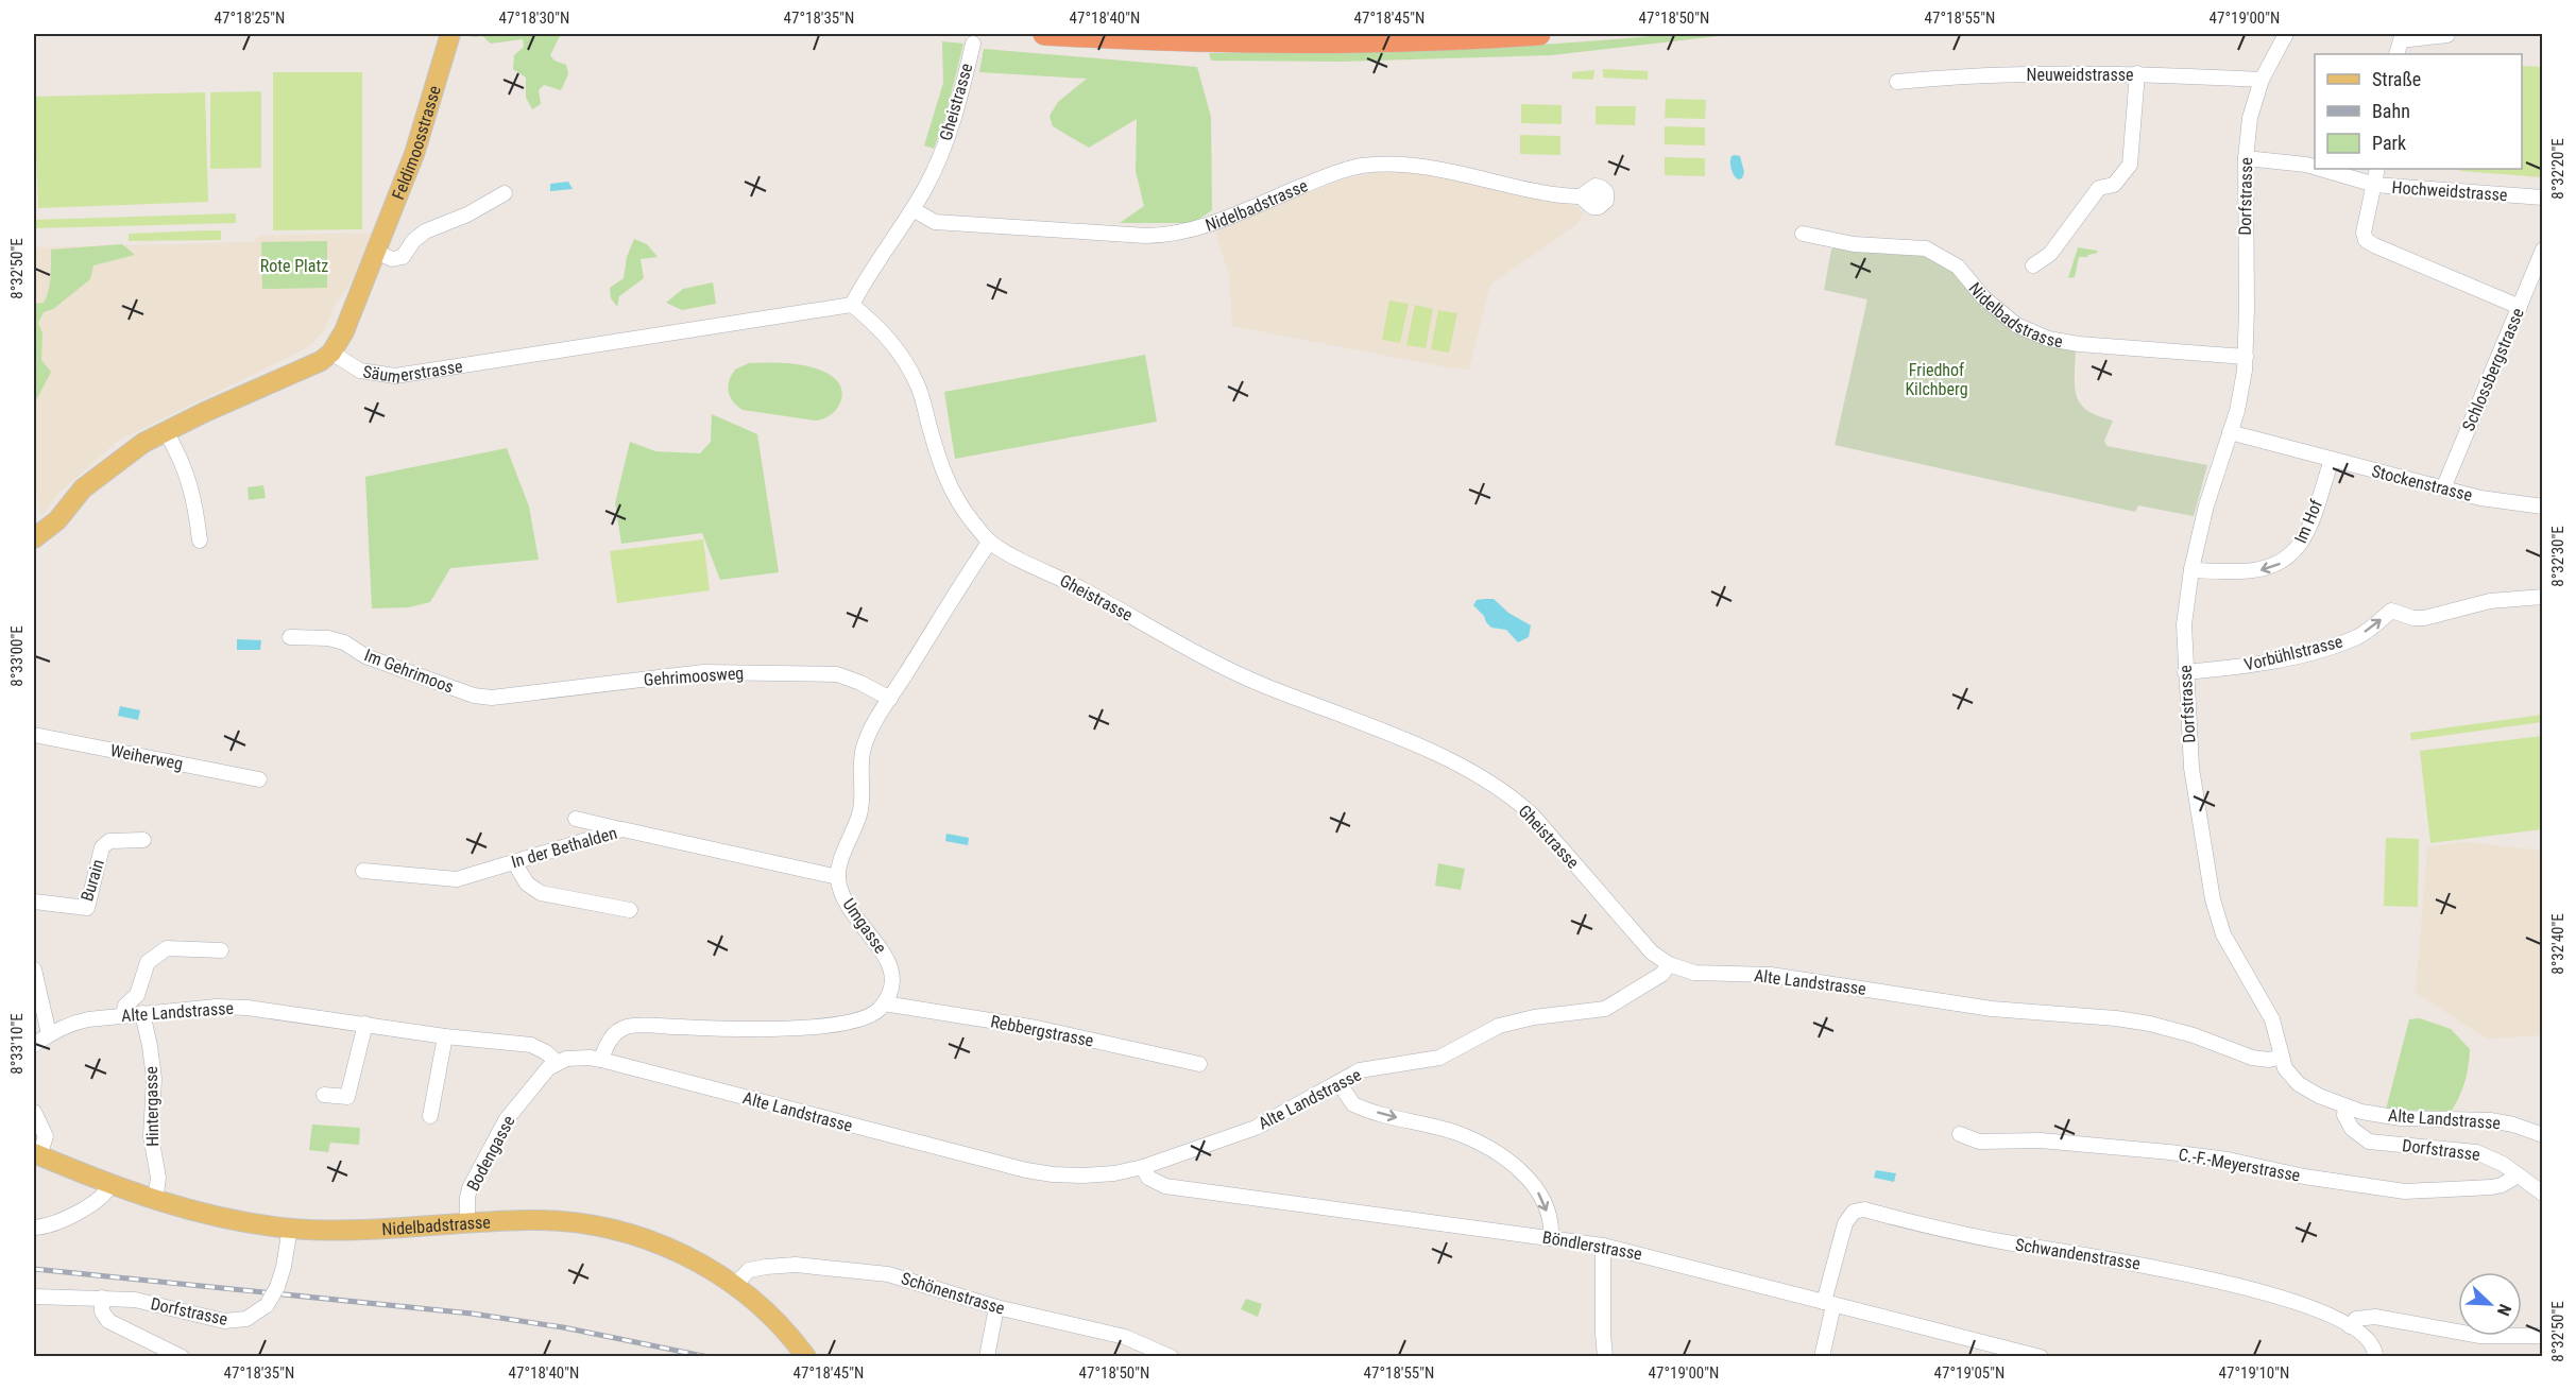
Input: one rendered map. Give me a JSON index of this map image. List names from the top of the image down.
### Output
{
  "streets": {
    "main road": ["Feldimoosstrasse", "Nidelbadstrasse"],
    "street": [
      "Neuweidstrasse",
      "Gheistrasse",
      "Hochweidstrasse",
      "Dorfstrasse",
      "Säumerstrasse",
      "Schlossbergstrasse",
      "Stockenstrasse",
      "Im Hof",
      "Vorbühlstrasse",
      "Im Gehrimoos",
      "Gehrimoosweg",
      "Weiherweg",
      "In der Bethalden",
      "Burain",
      "Umgasse",
      "Alte Landstrasse",
      "Rebbergstrasse",
      "Hintergasse",
      "Bodengasse",
      "C.-F.-Meyerstrasse",
      "Böndlerstrasse",
      "Schwandenstrasse",
      "Schönenstrasse"
    ]
  },
  "crossings": [
    ["Neuweidstrasse", "Dorfstrasse"],
    ["Gheistrasse", "Nidelbadstrasse"],
    ["Gheistrasse", "Säumerstrasse"],
    ["Gheistrasse", "Umgasse"],
    ["Gheistrasse", "Alte Landstrasse"],
    ["Feldimoosstrasse", "Säumerstrasse"],
    ["Hochweidstrasse", "Dorfstrasse"],
    ["Dorfstrasse", "Nidelbadstrasse"],
    ["Dorfstrasse", "Stockenstrasse"],
    ["Dorfstrasse", "Im Hof"],
    ["Dorfstrasse", "Vorbühlstrasse"],
    ["Dorfstrasse", "Alte Landstrasse"],
    ["Dorfstrasse", "C.-F.-Meyerstrasse"],
    ["Nidelbadstrasse", "Hintergasse"],
    ["Nidelbadstrasse", "Bodengasse"],
    ["Nidelbadstrasse", "Schönenstrasse"],
    ["Schlossbergstrasse", "Stockenstrasse"],
    ["Stockenstrasse", "Im Hof"],
    ["Im Gehrimoos", "Gehrimoosweg"],
    ["Gehrimoosweg", "Umgasse"],
    ["In der Bethalden", "Umgasse"],
    ["Umgasse", "Rebbergstrasse"],
    ["Alte Landstrasse", "Hintergasse"],
    ["Alte Landstrasse", "Bodengasse"],
    ["Alte Landstrasse", "Böndlerstrasse"],
    ["Böndlerstrasse", "Schwandenstrasse"]
  ],
  "one_way": ["Im Hof", "Vorbühlstrasse"],
  "parks": ["Rote Platz", "Friedhof Kilchberg"],
  "legend": ["Straße", "Bahn", "Park"],
  "north": "bottom right",
  "coordinates": [
    "47°18'25\"N",
    "47°18'30\"N",
    "47°18'35\"N",
    "47°18'40\"N",
    "47°18'45\"N",
    "47°18'50\"N",
    "47°18'55\"N",
    "47°19'00\"N",
    "8°32'20\"E",
    "8°32'50\"E",
    "8°32'30\"E",
    "8°33'00\"E",
    "8°32'40\"E",
    "8°33'10\"E",
    "47°19'05\"N",
    "47°19'10\"N"
  ]
}
